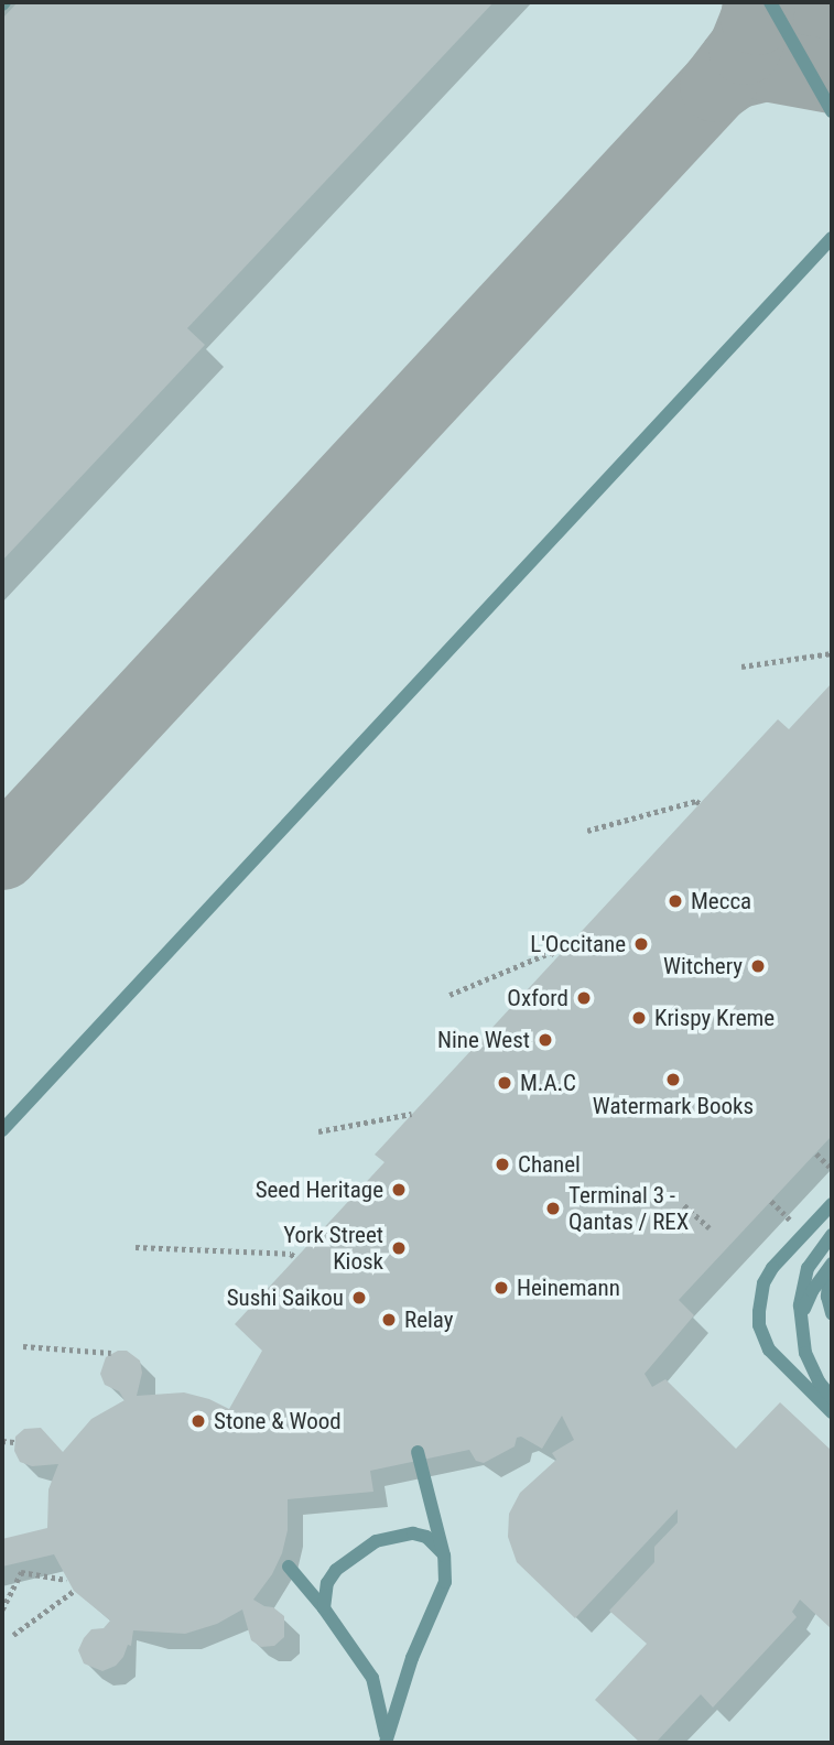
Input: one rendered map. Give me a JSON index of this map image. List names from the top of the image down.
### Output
{
  "places": [
    "Mecca",
    "L'Occitane",
    "Witchery",
    "Oxford",
    "Krispy Kreme",
    "Nine West",
    "Watermark Books",
    "M.A.C",
    "Chanel",
    "Seed Heritage",
    "Terminal 3 - Qantas / REX",
    "York Street Kiosk",
    "Heinemann",
    "Sushi Saikou",
    "Relay",
    "Stone & Wood"
  ]
}
